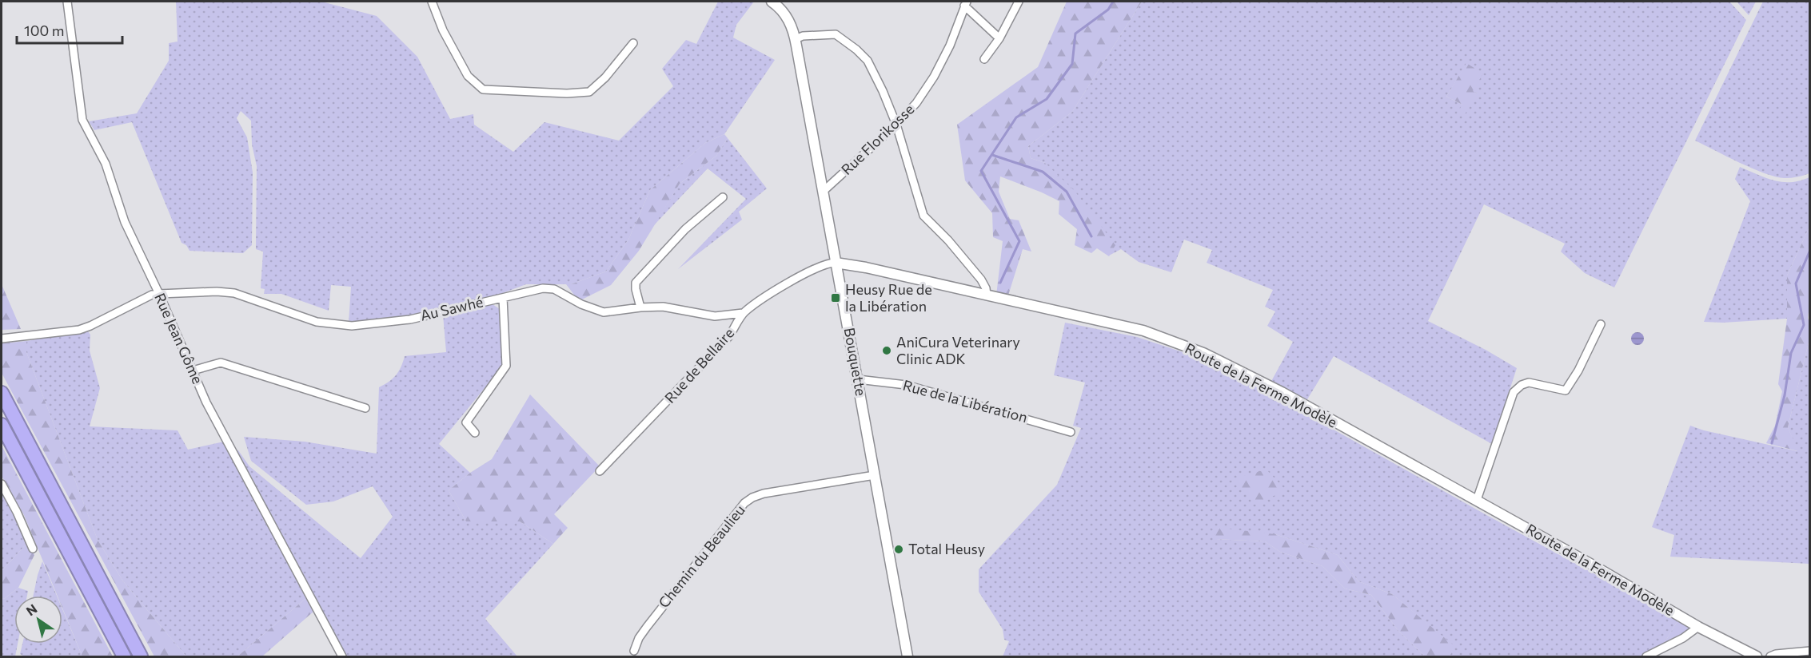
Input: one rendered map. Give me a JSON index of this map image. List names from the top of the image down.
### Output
{
  "streets": {
    "street": [
      "Rue Florikosse",
      "Au Sawhé",
      "Rue Jean Gôme",
      "Bouquette",
      "Rue de Bellaire",
      "Route de la Ferme Modèle",
      "Rue de la Libération",
      "Chemin du Beaulieu"
    ]
  },
  "crossings": [
    ["Rue Florikosse", "Bouquette"],
    ["Au Sawhé", "Rue Jean Gôme"],
    ["Au Sawhé", "Rue de Bellaire"],
    ["Bouquette", "Rue de Bellaire"],
    ["Bouquette", "Route de la Ferme Modèle"],
    ["Bouquette", "Rue de la Libération"],
    ["Bouquette", "Chemin du Beaulieu"],
    ["Rue de Bellaire", "Route de la Ferme Modèle"]
  ],
  "places": {
    "transit": ["Heusy Rue de la Libération"],
    "other": ["AniCura Veterinary Clinic ADK", "Total Heusy"]
  },
  "scale_bar": "100 m",
  "north": "top left"
}
